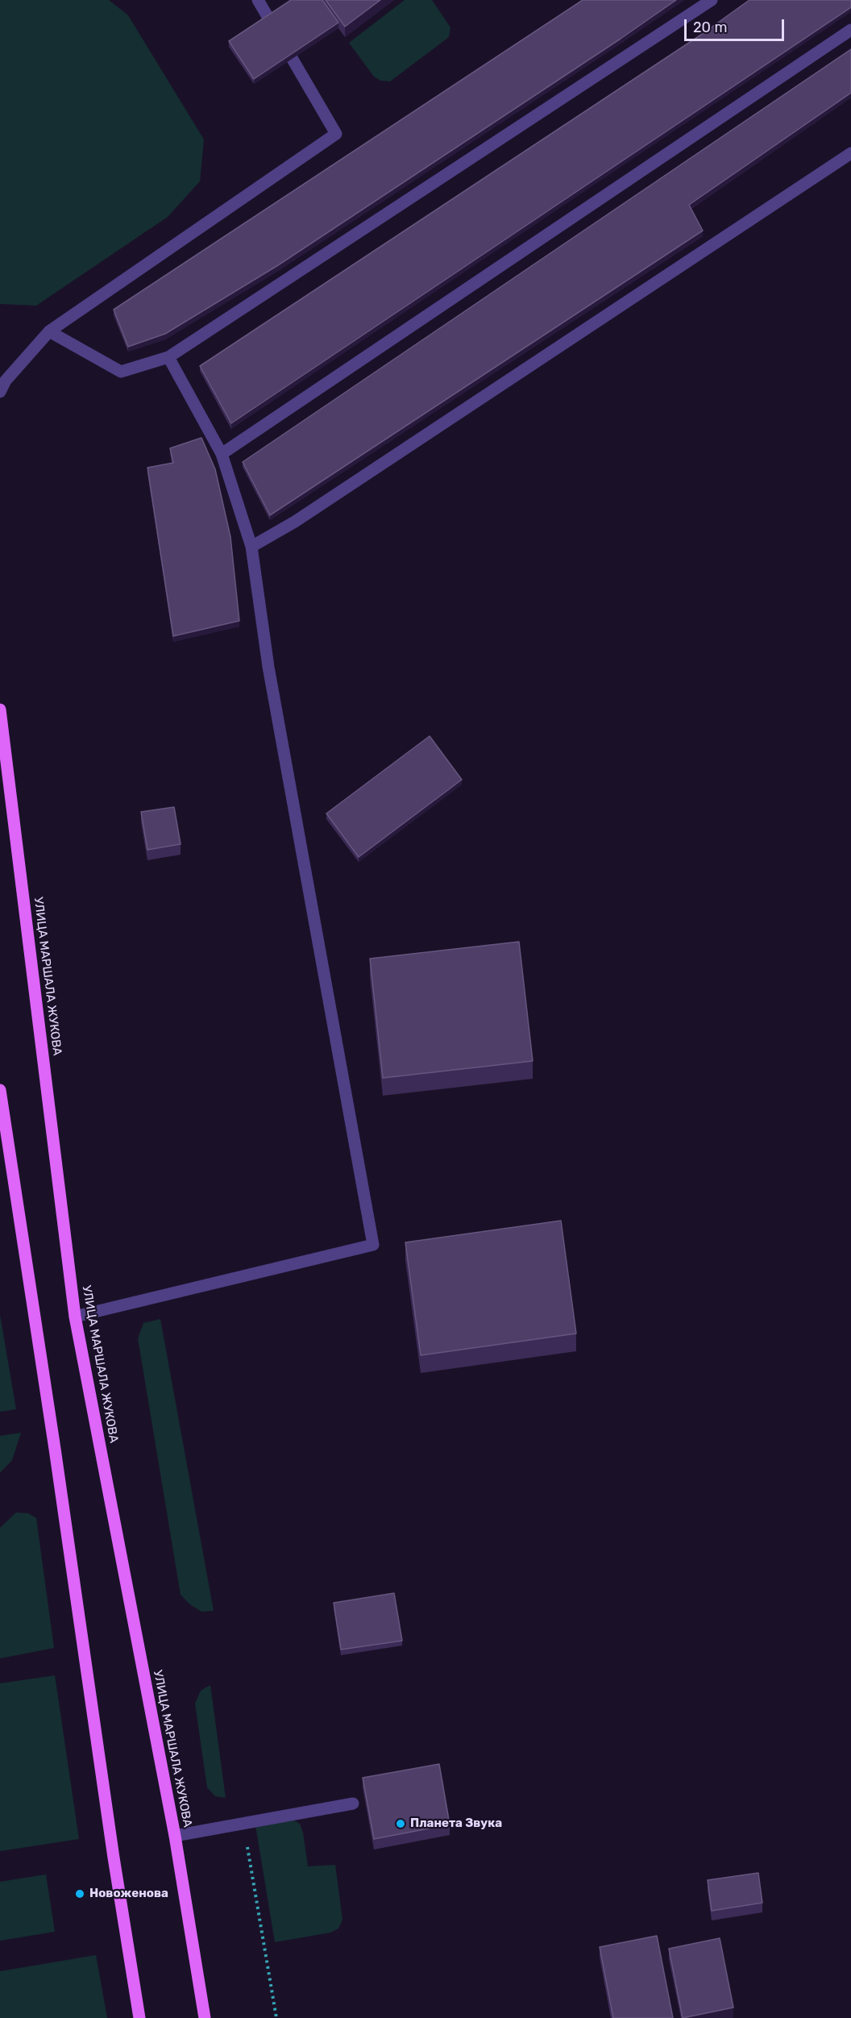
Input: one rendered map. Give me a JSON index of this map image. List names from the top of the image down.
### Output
{
  "streets": {
    "main road": ["УЛИЦА МАРШАЛА ЖУКОВА"]
  },
  "places": ["Планета Звука", "Новоженова"],
  "scale_bar": "20 m"
}
